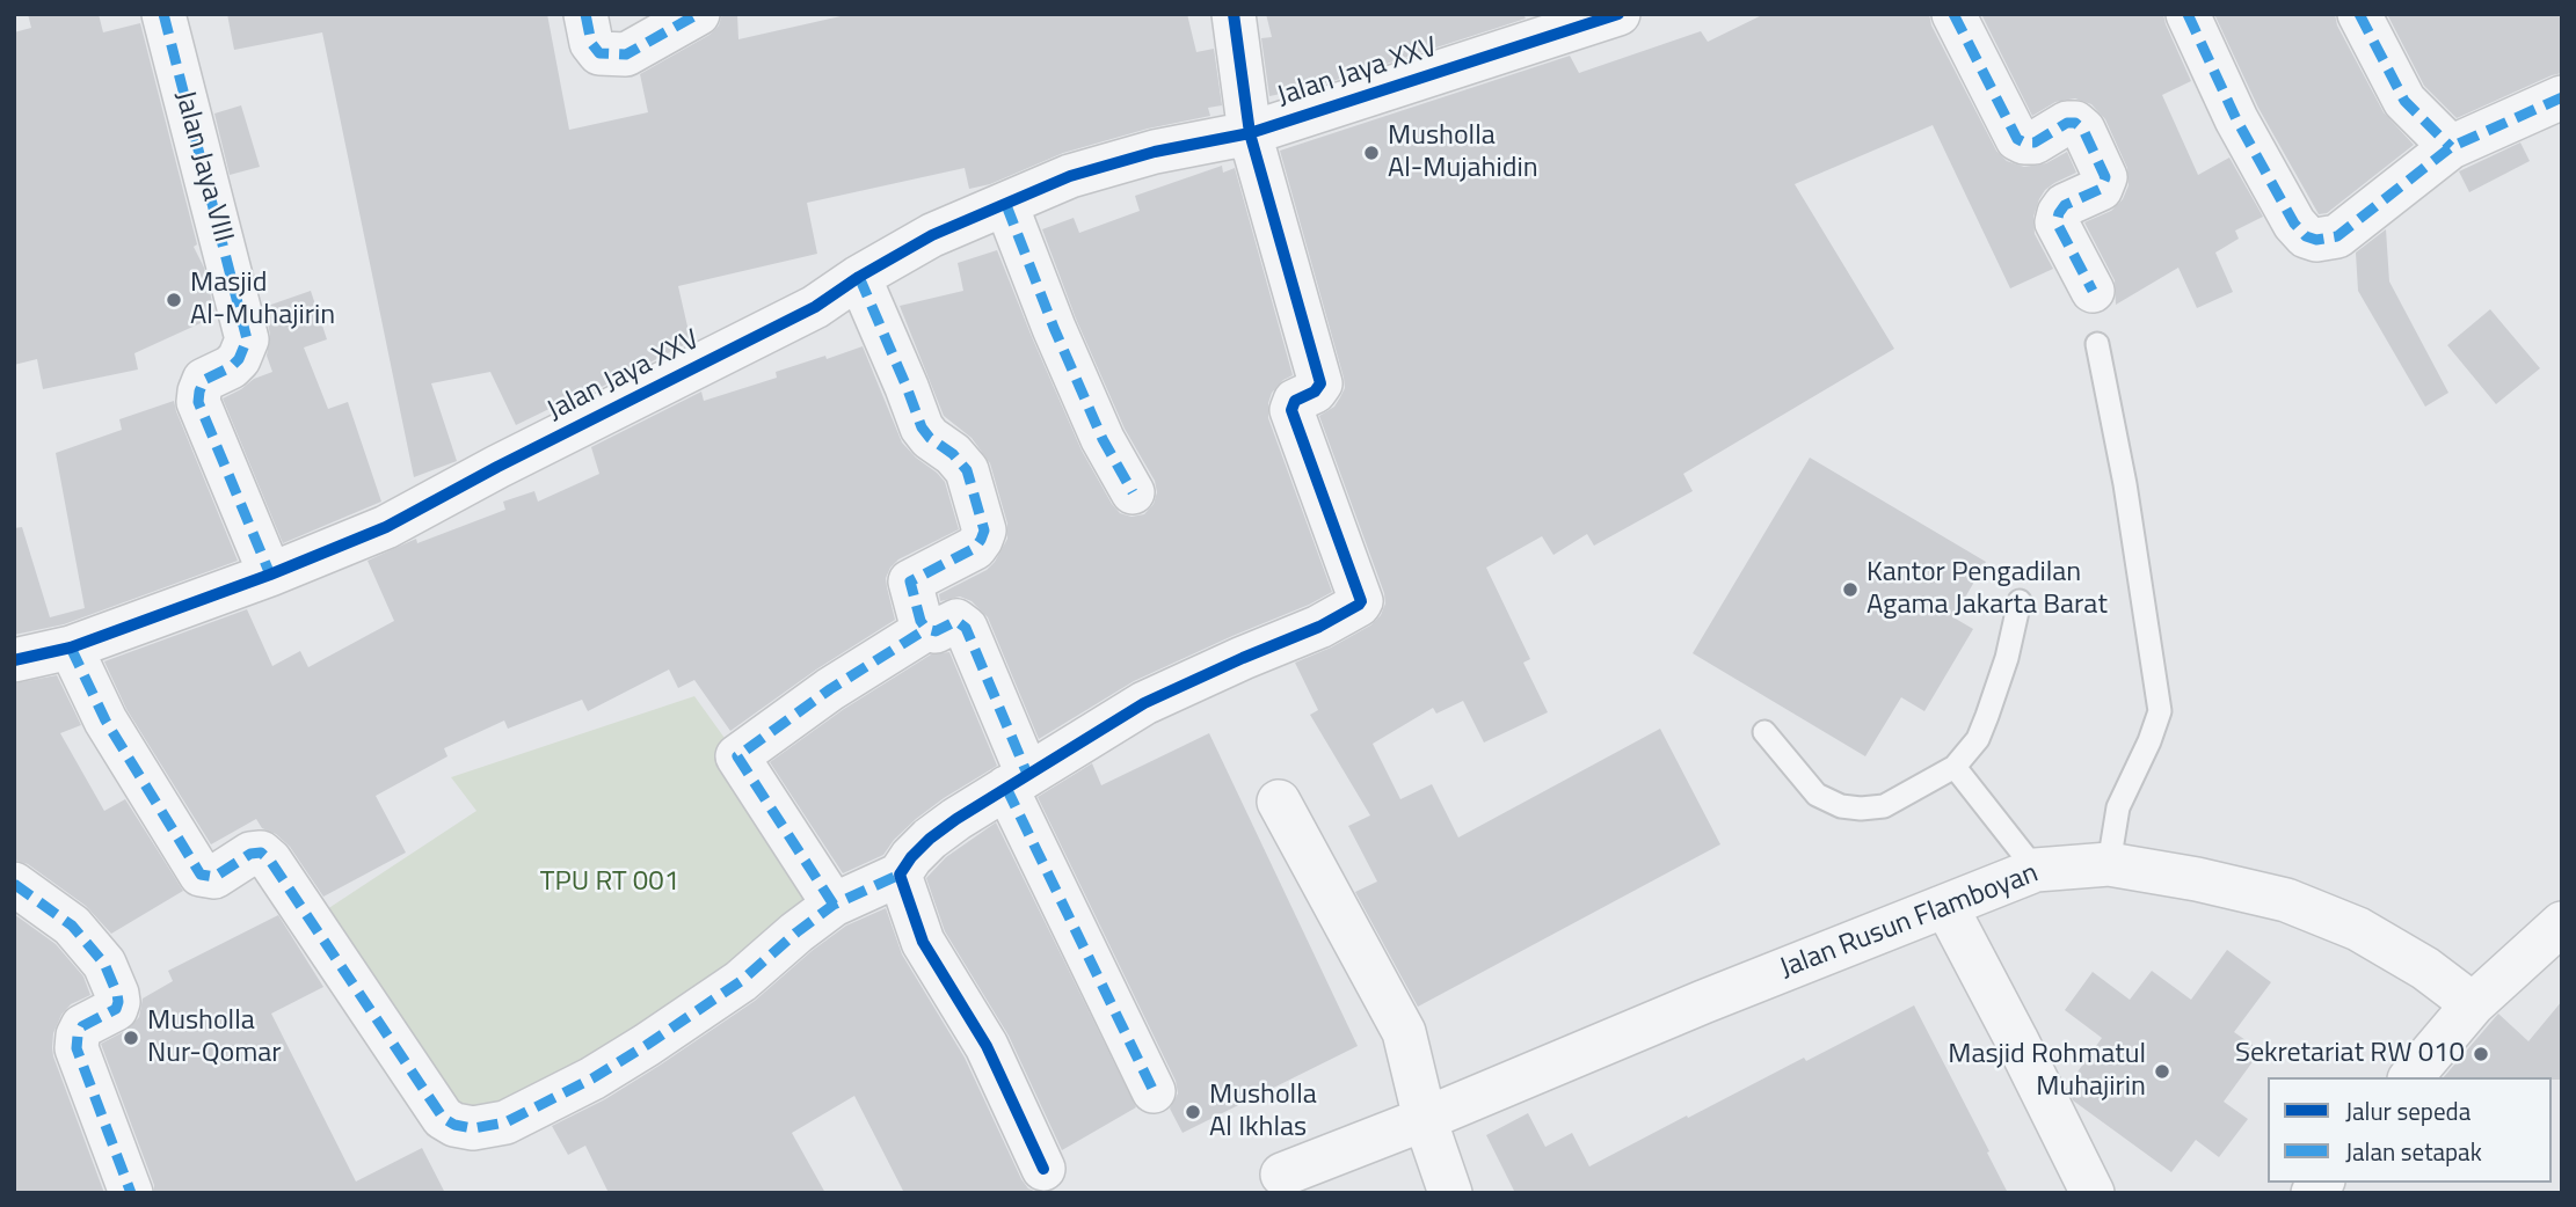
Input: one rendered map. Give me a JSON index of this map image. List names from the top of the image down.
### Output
{
  "streets": {
    "street": ["Jalan Jaya XXV", "Jalan Jaya VIII", "Jalan Rusun Flamboyan"]
  },
  "crossings": [
    ["Jalan Jaya XXV", "Jalan Jaya VIII"]
  ],
  "parks": ["TPU RT 001"],
  "places": [
    "Musholla Al-Mujahidin",
    "Masjid Al-Muhajirin",
    "Kantor Pengadilan Agama Jakarta Barat",
    "Musholla Nur-Qomar",
    "Sekretariat RW 010",
    "Masjid Rohmatul Muhajirin",
    "Musholla Al Ikhlas"
  ],
  "legend": ["Jalur sepeda", "Jalan setapak"]
}
